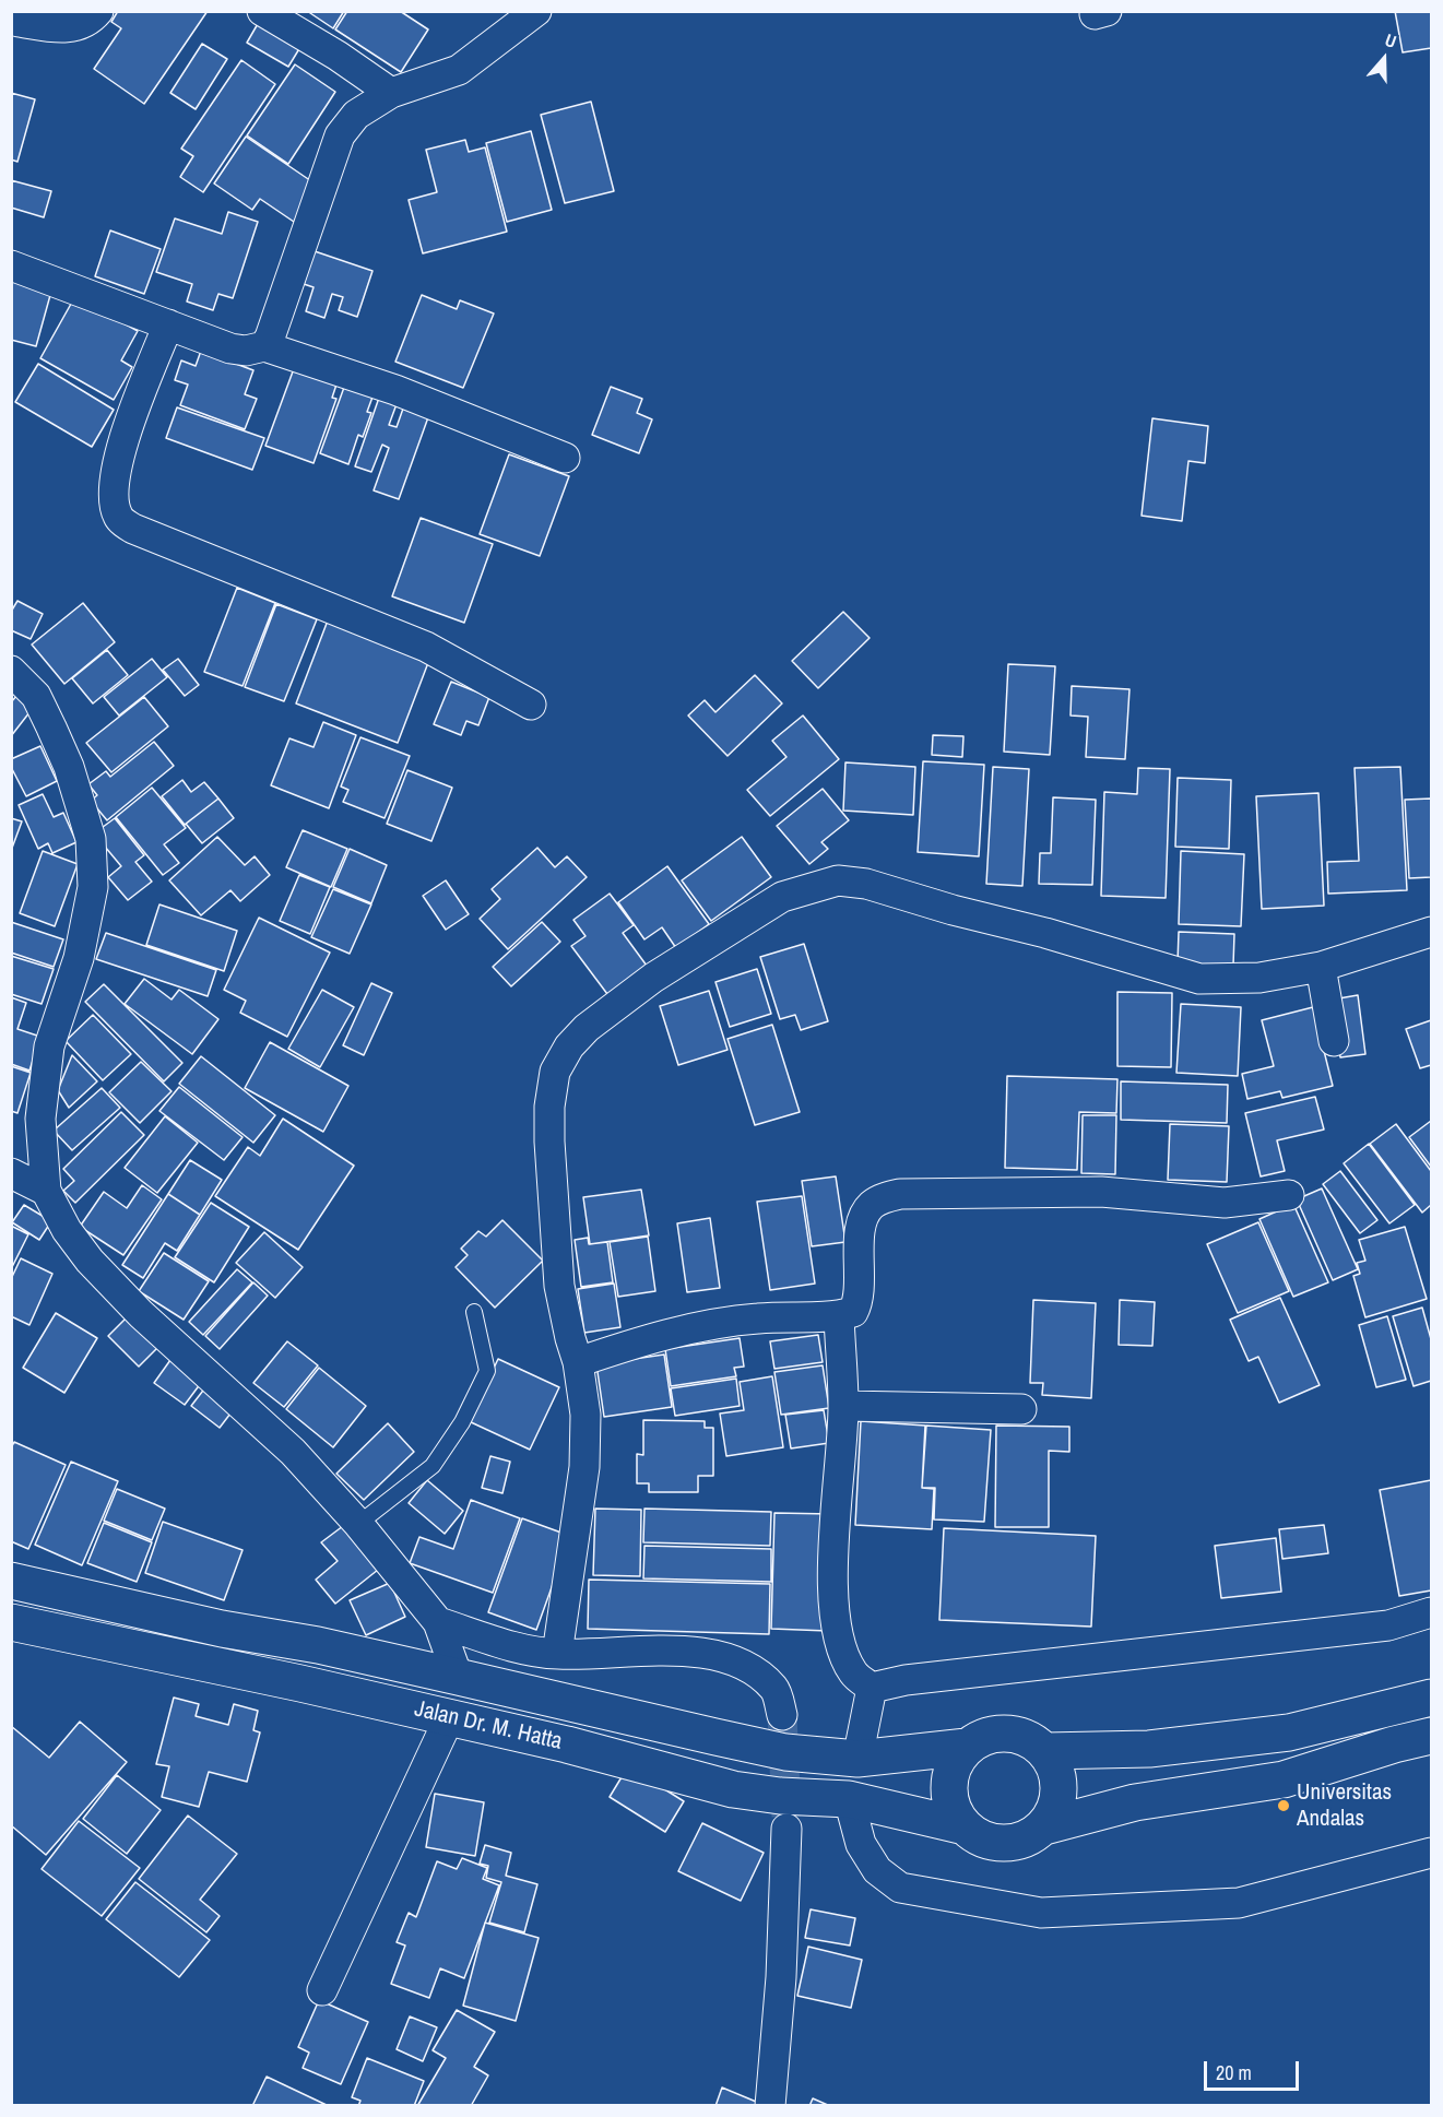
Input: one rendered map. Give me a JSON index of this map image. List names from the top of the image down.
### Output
{
  "streets": {
    "main road": ["Jalan Dr. M. Hatta"]
  },
  "places": ["Universitas Andalas"],
  "scale_bar": "20 m",
  "north": "top"
}
